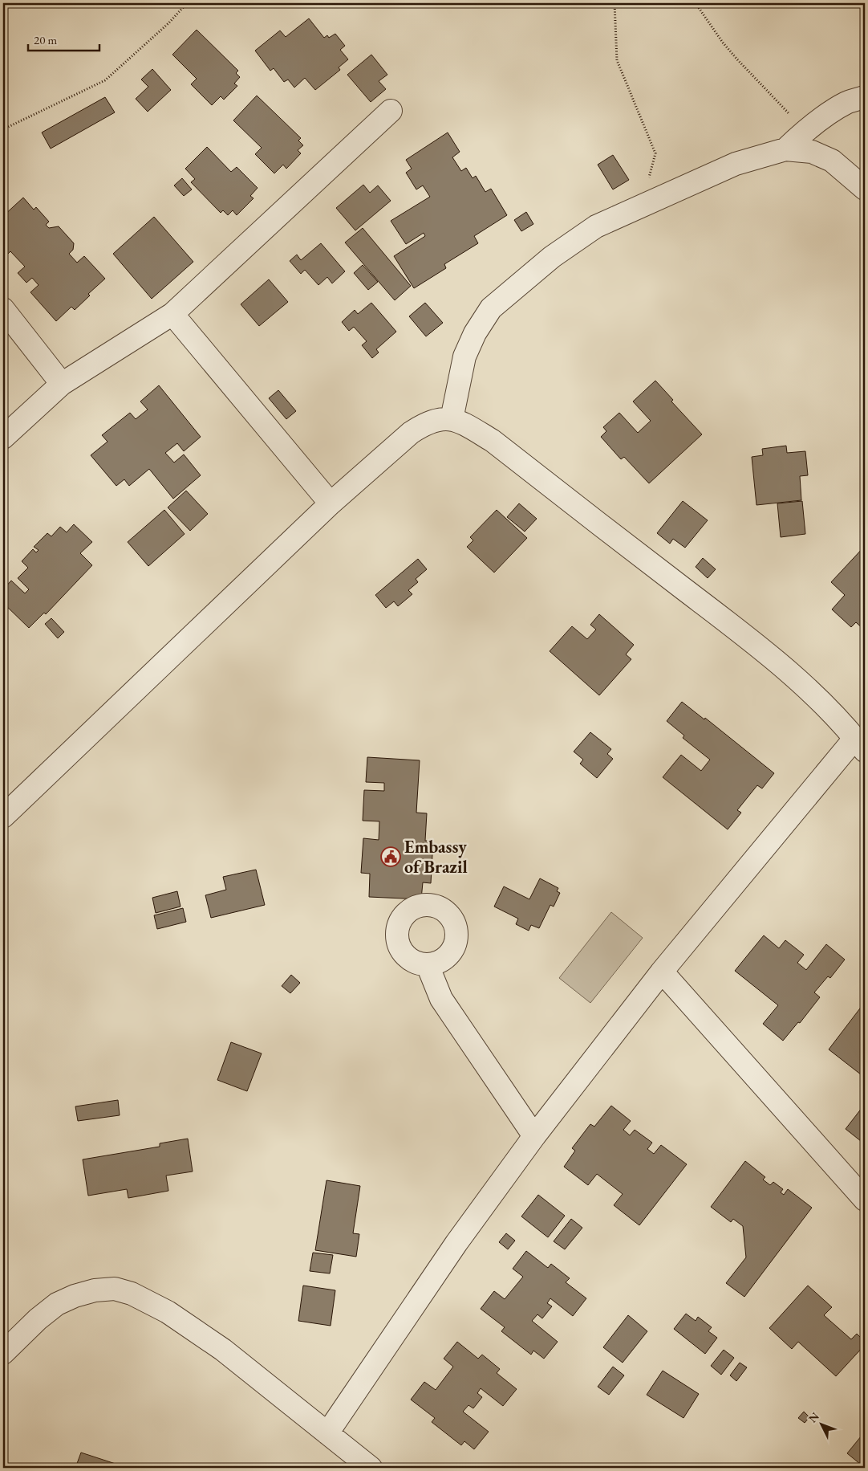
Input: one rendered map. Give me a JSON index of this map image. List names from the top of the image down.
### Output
{
  "places": {
    "public building": ["Embassy of Brazil"]
  },
  "scale_bar": "20 m",
  "north": "top left"
}
